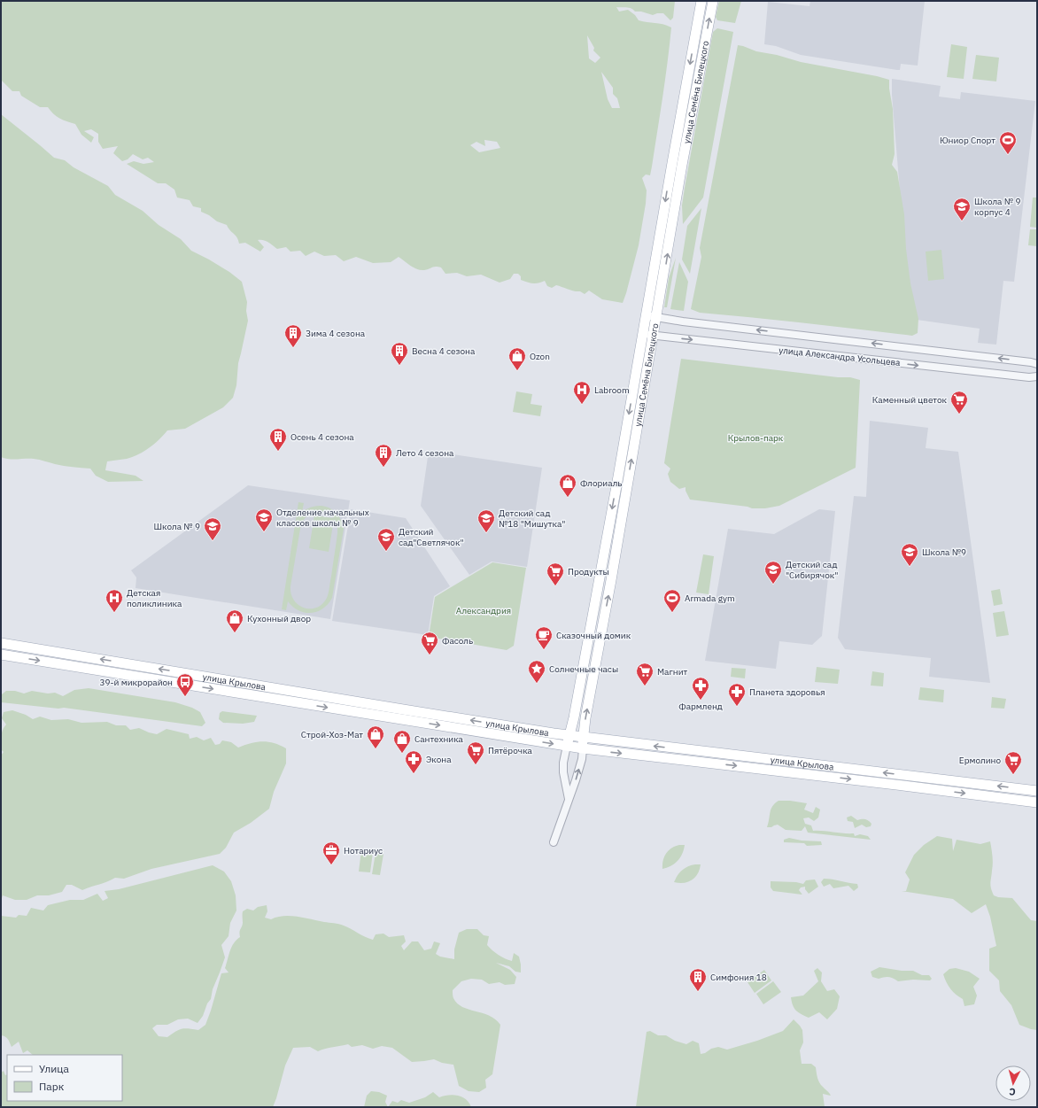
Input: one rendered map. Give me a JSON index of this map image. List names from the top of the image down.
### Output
{
  "streets": {
    "main road": ["улица Семёна Билецкого", "улица Крылова"],
    "street": ["улица Александра Усольцева"]
  },
  "crossings": [
    ["улица Семёна Билецкого", "улица Александра Усольцева"],
    ["улица Семёна Билецкого", "улица Крылова"]
  ],
  "parks": ["Крылов-парк", "Александрия"],
  "places": {
    "sports": ["Юниор Спорт", "Armada gym"],
    "school or university": [
      "Школа № 9 корпус 4",
      "Отделение начальных классов школы № 9",
      "Детский сад №18 \"Мишутка\"",
      "Школа № 9",
      "Детский сад\"Светлячок\"",
      "Школа №9",
      "Детский сад \"Сибирячок\""
    ],
    "building": [
      "Зима 4 сезона",
      "Весна 4 сезона",
      "Осень 4 сезона",
      "Лето 4 сезона",
      "Симфония 18"
    ],
    "shop": [
      "Ozon",
      "Флориаль",
      "Кухонный двор",
      "Строй-Хоз-Мат",
      "Сантехника"
    ],
    "hospital": ["Labroom", "Детская поликлиника"],
    "supermarket": [
      "Каменный цветок",
      "Продукты",
      "Фасоль",
      "Магнит",
      "Пятёрочка",
      "Ермолино"
    ],
    "cafe": ["Сказочный домик"],
    "place": ["Солнечные часы"],
    "bus stop": ["39-й микрорайон"],
    "pharmacy": ["Фармленд", "Планета здоровья", "Экона"],
    "office": ["Нотариус"]
  },
  "legend": ["Улица", "Парк"],
  "north": "bottom"
}
